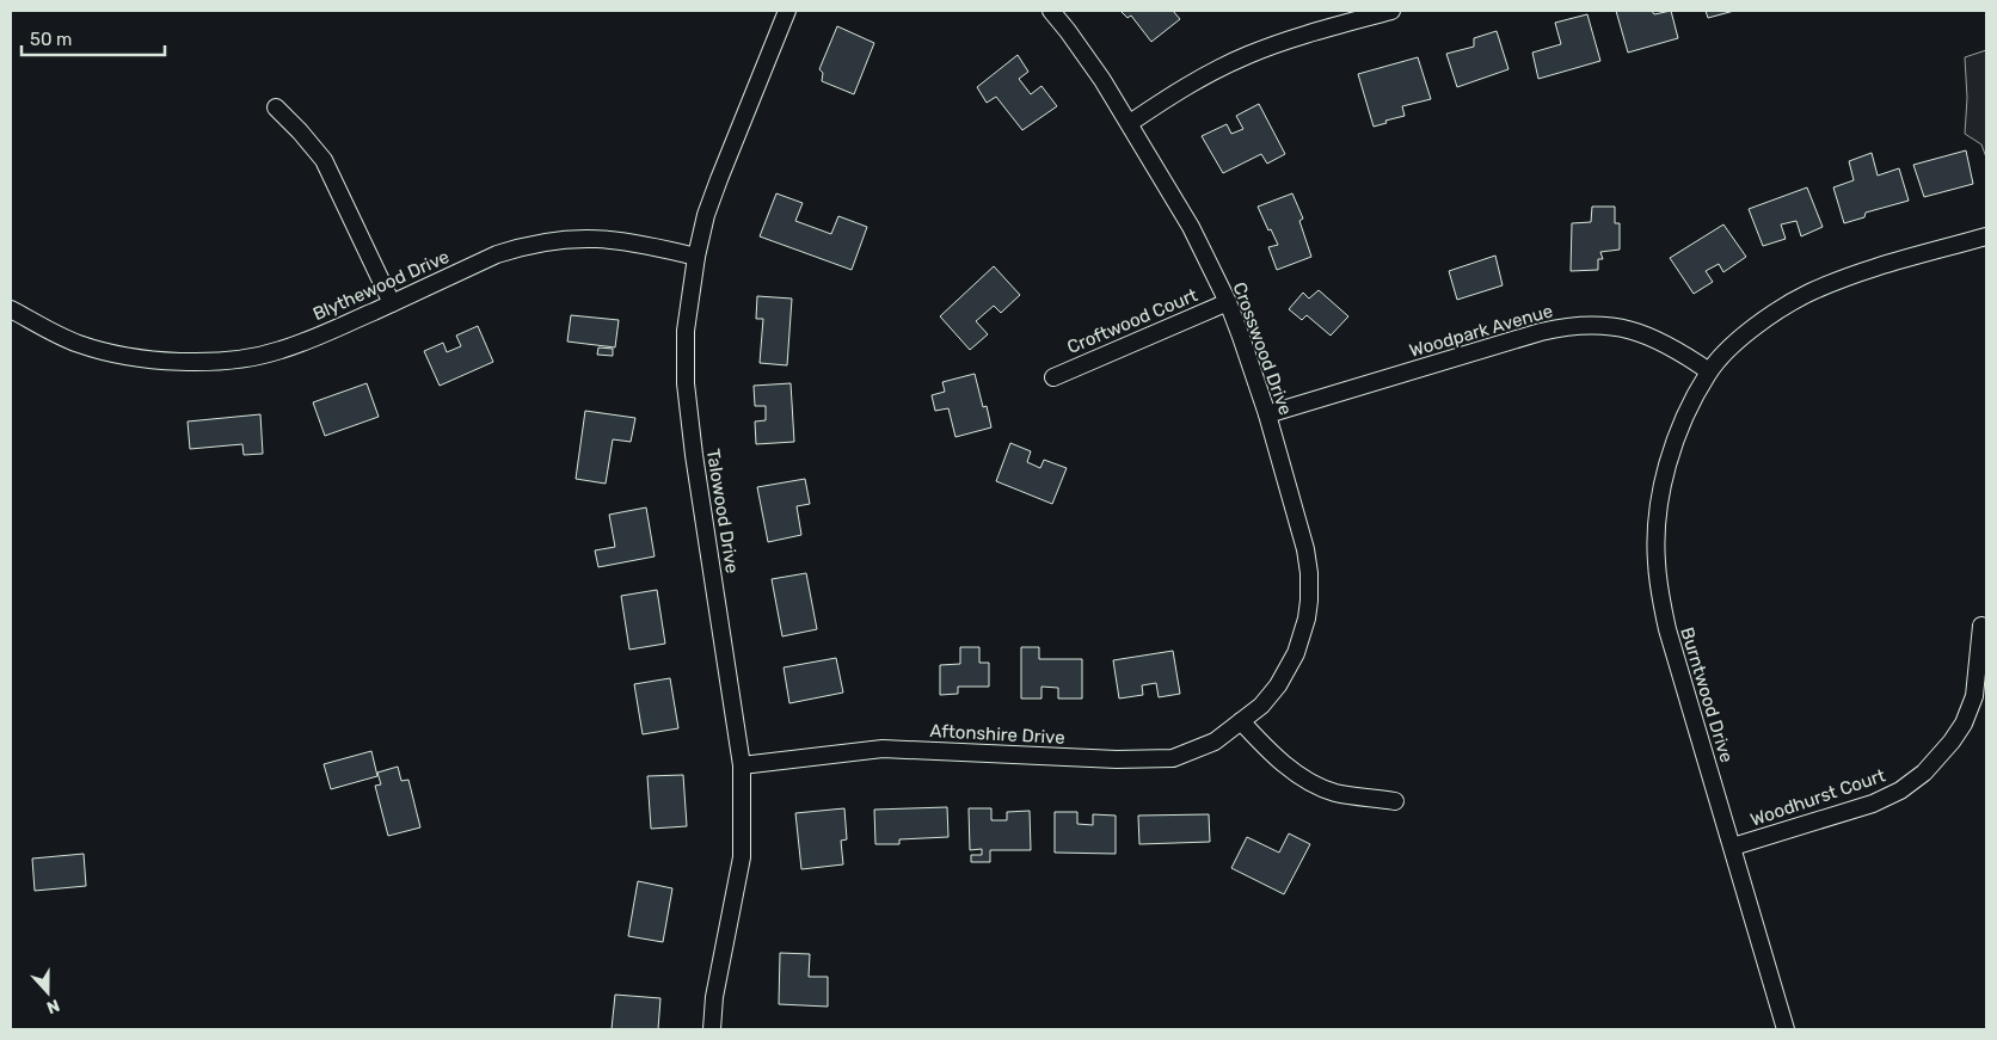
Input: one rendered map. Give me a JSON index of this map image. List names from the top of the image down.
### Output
{
  "streets": {
    "street": [
      "Blythewood Drive",
      "Croftwood Court",
      "Woodpark Avenue",
      "Crosswood Drive",
      "Talowood Drive",
      "Burntwood Drive",
      "Aftonshire Drive",
      "Woodhurst Court"
    ]
  },
  "crossings": [
    ["Blythewood Drive", "Talowood Drive"],
    ["Croftwood Court", "Crosswood Drive"],
    ["Woodpark Avenue", "Crosswood Drive"],
    ["Woodpark Avenue", "Burntwood Drive"],
    ["Crosswood Drive", "Aftonshire Drive"],
    ["Talowood Drive", "Aftonshire Drive"],
    ["Burntwood Drive", "Woodhurst Court"]
  ],
  "scale_bar": "50 m",
  "north": "bottom"
}
